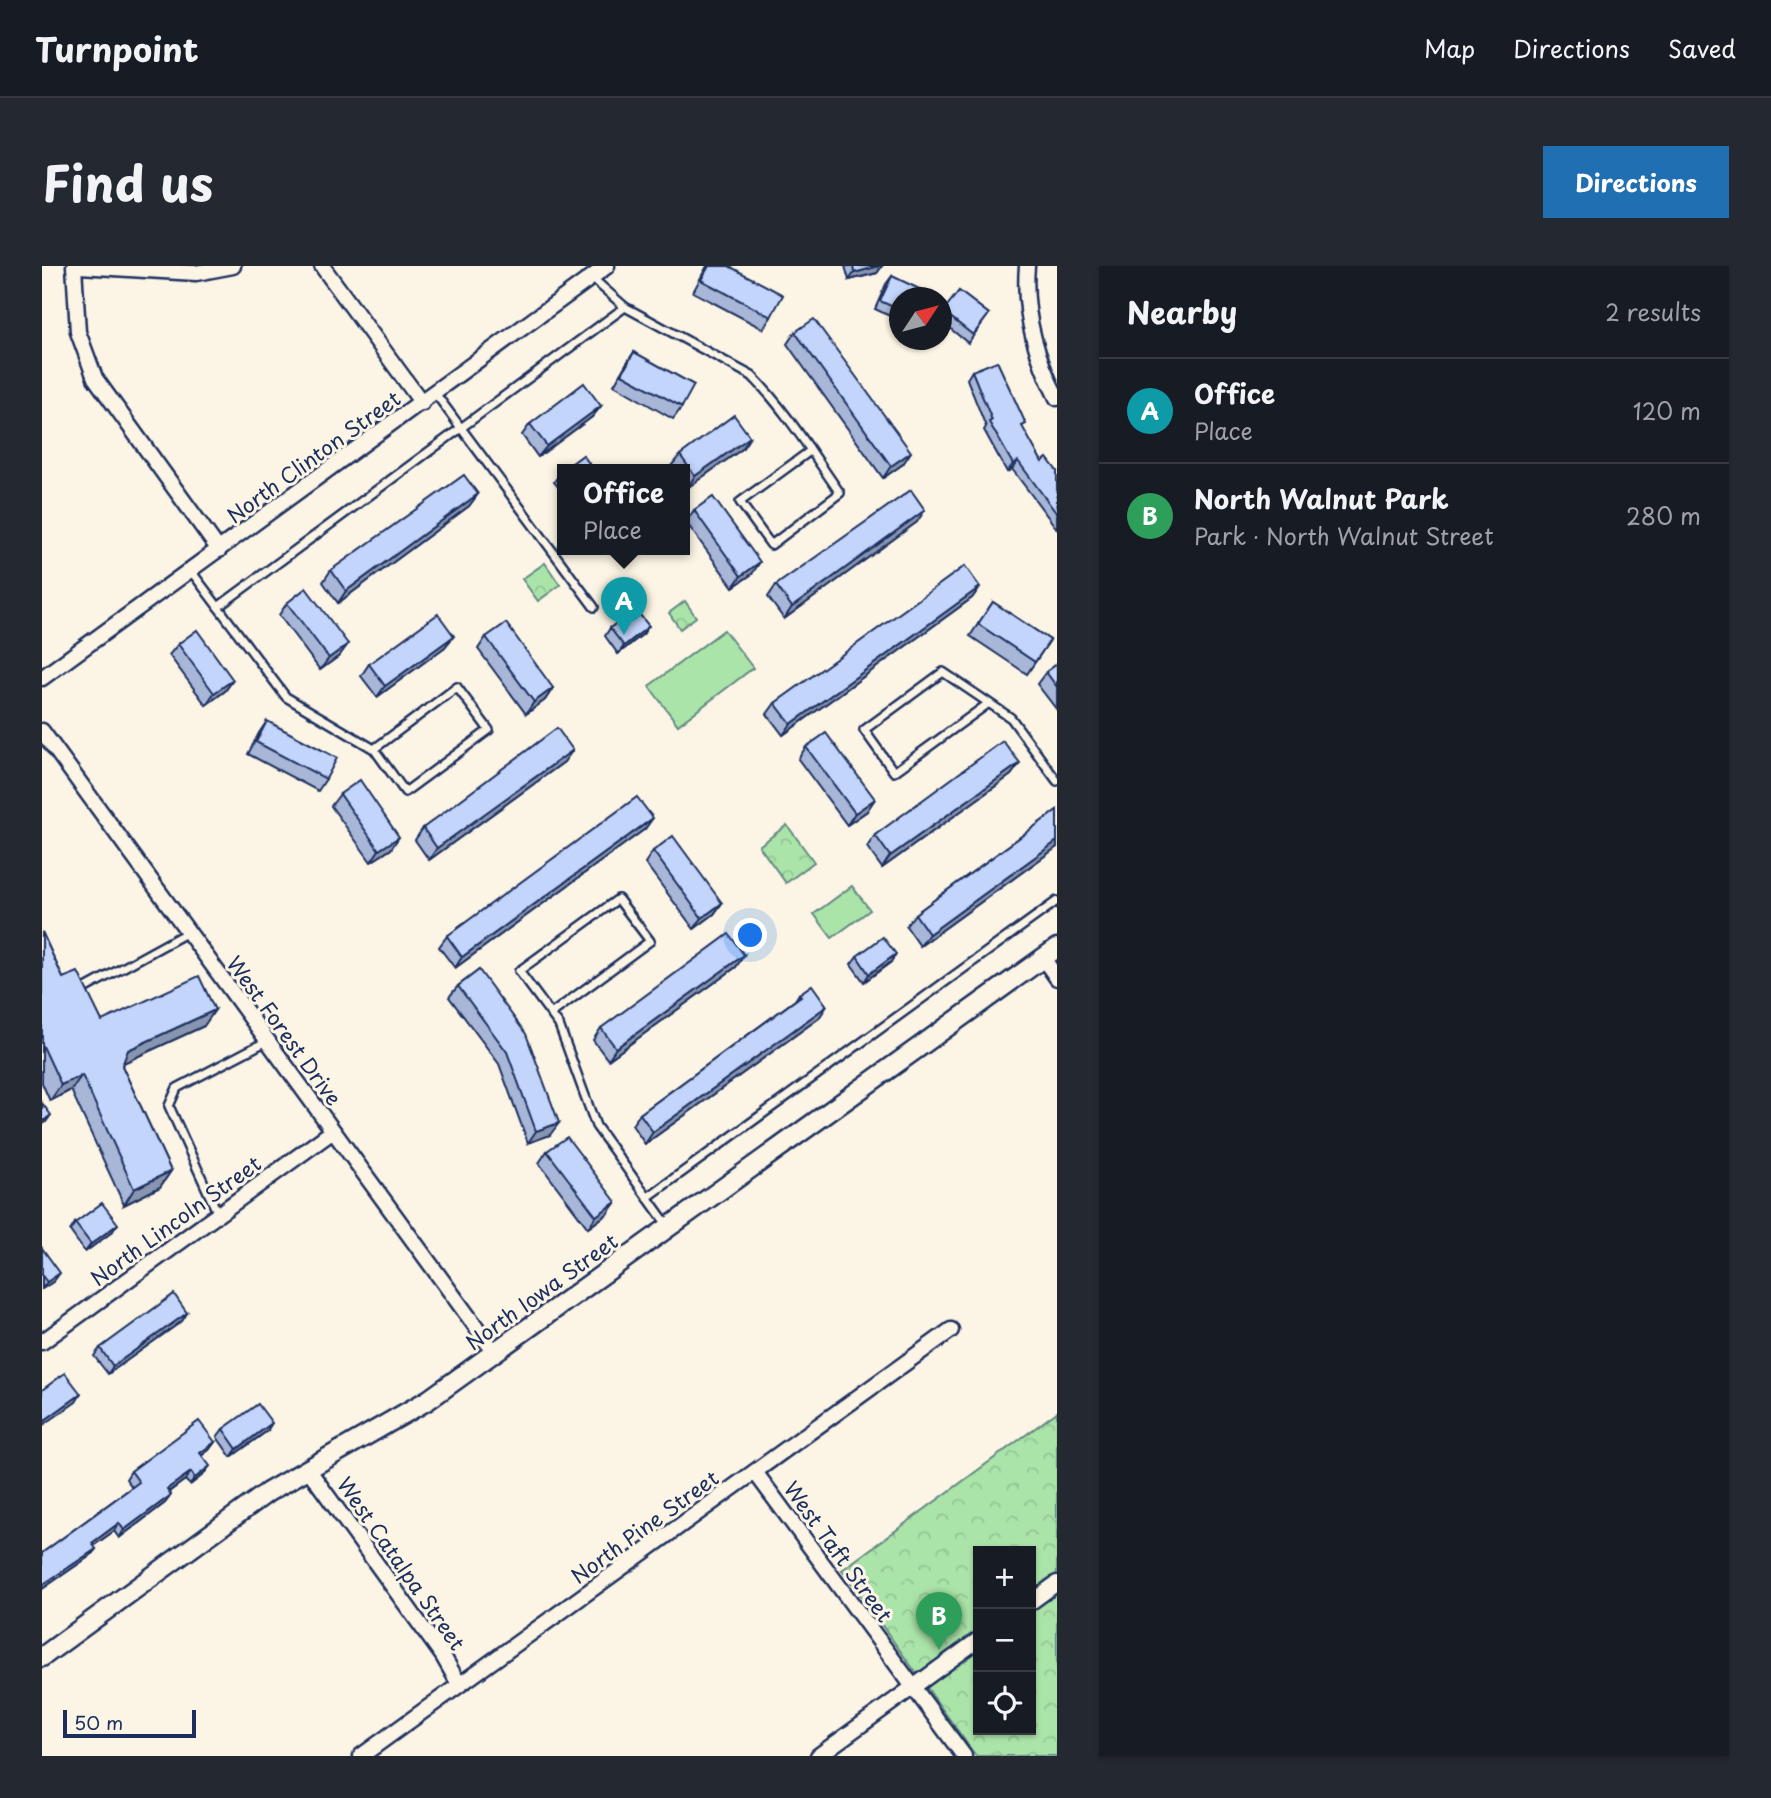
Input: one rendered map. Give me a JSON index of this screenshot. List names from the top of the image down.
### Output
{
  "streets": {
    "street": [
      "North Clinton Street",
      "West Forest Drive",
      "North Lincoln Street",
      "North Iowa Street",
      "North Pine Street",
      "West Taft Street",
      "West Catalpa Street"
    ]
  },
  "crossings": [
    ["West Forest Drive", "North Lincoln Street"],
    ["West Forest Drive", "North Iowa Street"],
    ["North Iowa Street", "West Catalpa Street"],
    ["North Pine Street", "West Taft Street"],
    ["North Pine Street", "West Catalpa Street"]
  ],
  "scale_bar": "50 m",
  "north": "top right",
  "page": {
    "header": "Turnpoint",
    "nav": ["Map", "Directions", "Saved"],
    "title": "Find us",
    "buttons": "Directions",
    "heading": ["Nearby", "2 results"],
    "list": [
      {
        "mark": "A",
        "name": "Office",
        "note": "Place",
        "value": "120 m"
      },
      {
        "mark": "B",
        "name": "North Walnut Park",
        "note": "Park · North Walnut Street",
        "value": "280 m"
      }
    ],
    "popup": ["Office", "Place"],
    "pins": ["A", "B"],
    "map_buttons": ["+", "−"],
    "scale": "50 m"
  }
}
